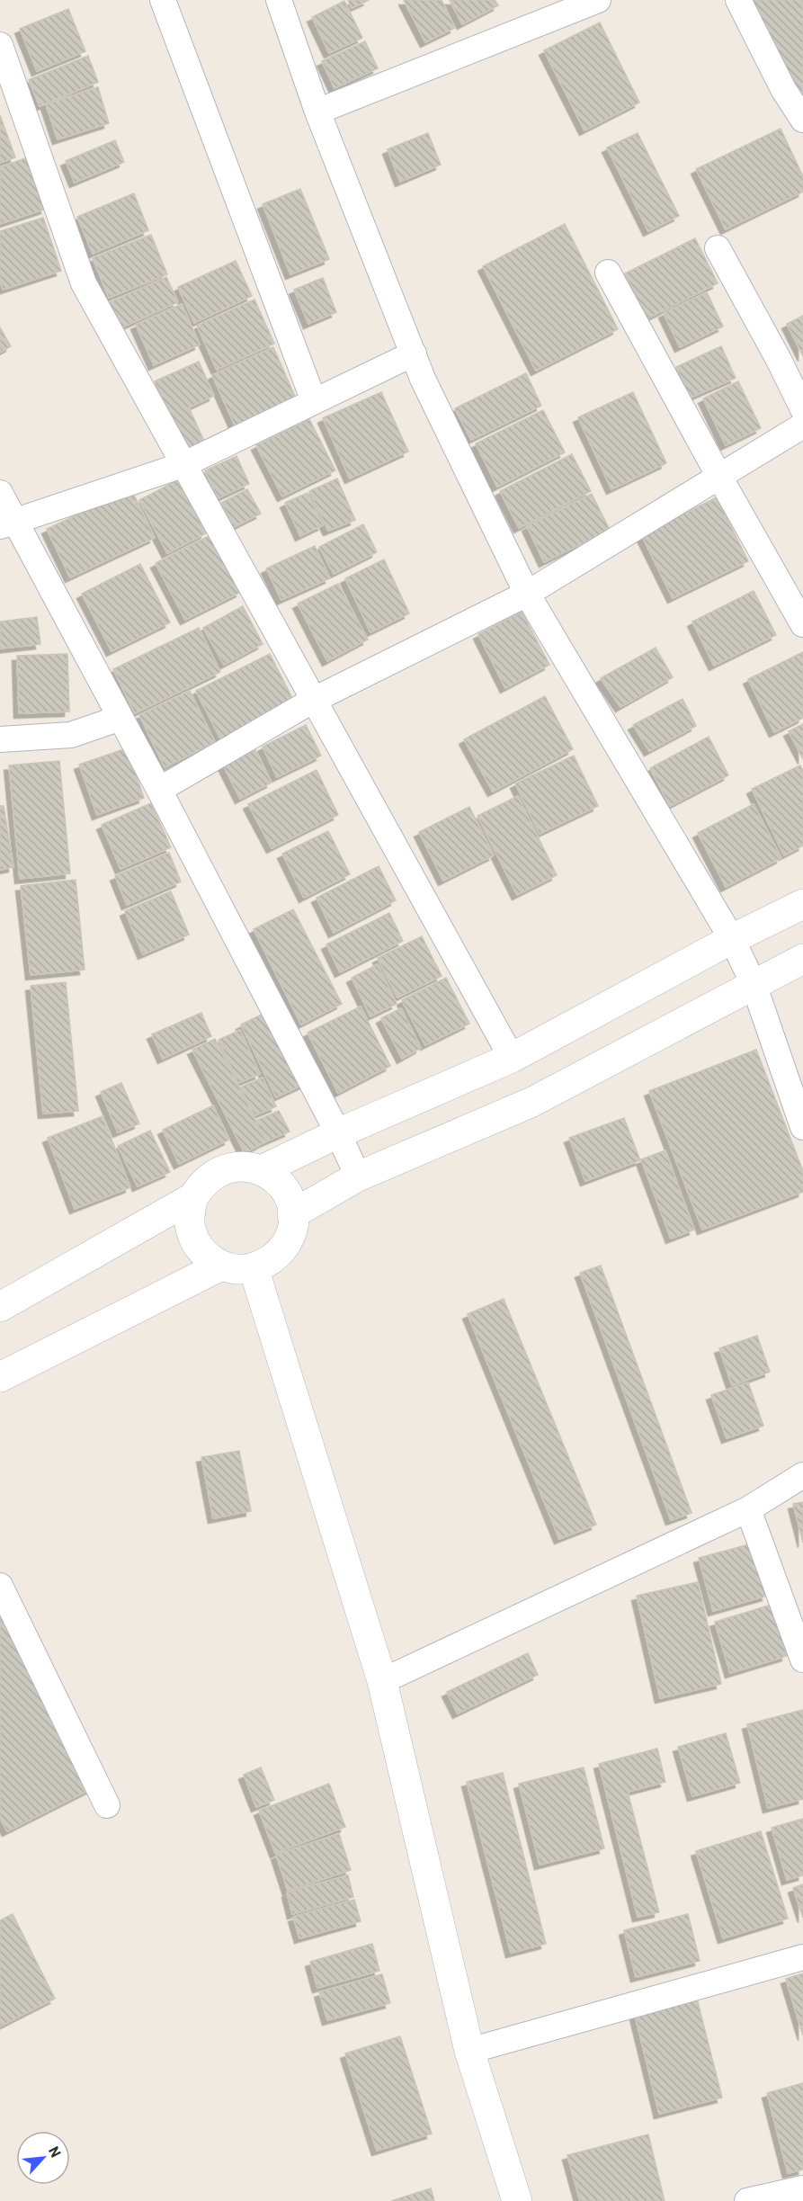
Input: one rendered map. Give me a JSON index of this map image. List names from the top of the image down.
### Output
{
  "north": "top right"
}
